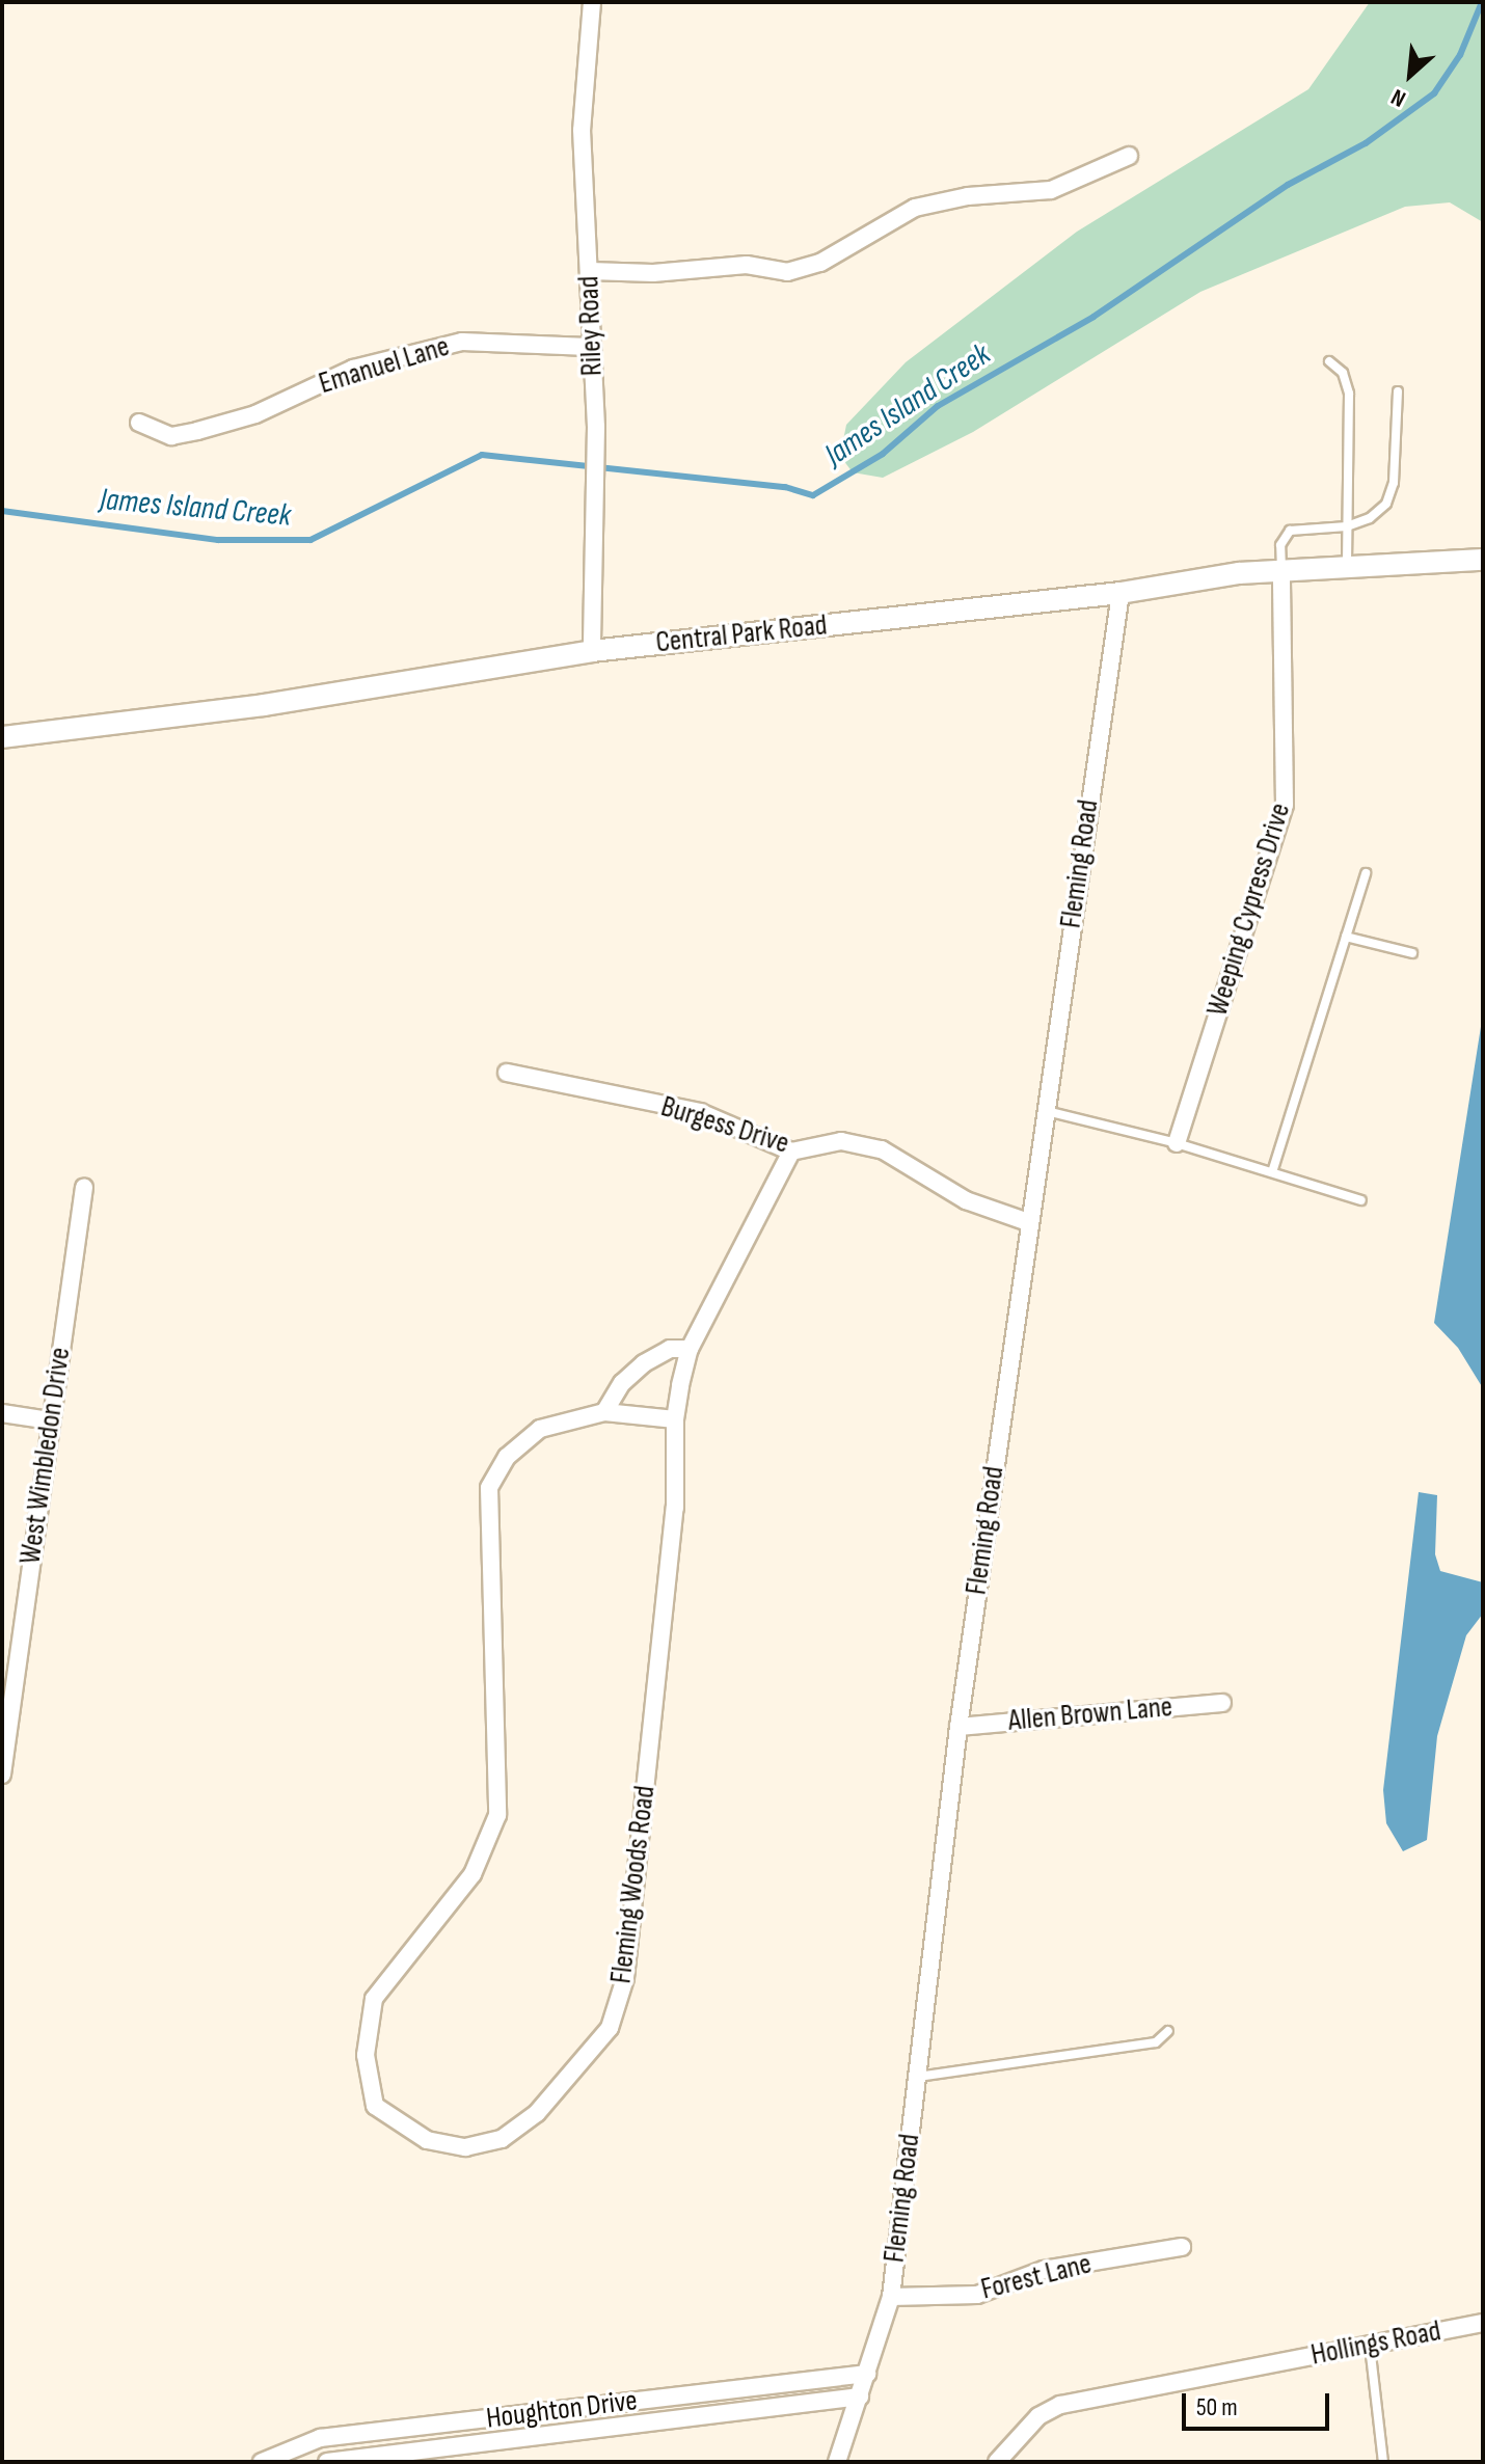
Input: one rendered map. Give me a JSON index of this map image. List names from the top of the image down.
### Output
{
  "streets": {
    "street": [
      "Riley Road",
      "Emanuel Lane",
      "Central Park Road",
      "Fleming Road",
      "Weeping Cypress Drive",
      "Burgess Drive",
      "West Wimbledon Drive",
      "Allen Brown Lane",
      "Fleming Woods Road",
      "Forest Lane",
      "Hollings Road",
      "Houghton Drive"
    ]
  },
  "crossings": [
    ["Riley Road", "Emanuel Lane"],
    ["Riley Road", "Central Park Road"],
    ["Central Park Road", "Fleming Road"],
    ["Central Park Road", "Weeping Cypress Drive"],
    ["Fleming Road", "Burgess Drive"],
    ["Fleming Road", "Allen Brown Lane"],
    ["Fleming Road", "Forest Lane"],
    ["Fleming Road", "Houghton Drive"],
    ["Burgess Drive", "Fleming Woods Road"]
  ],
  "water": ["James Island Creek"],
  "scale_bar": "50 m",
  "north": "bottom left"
}
